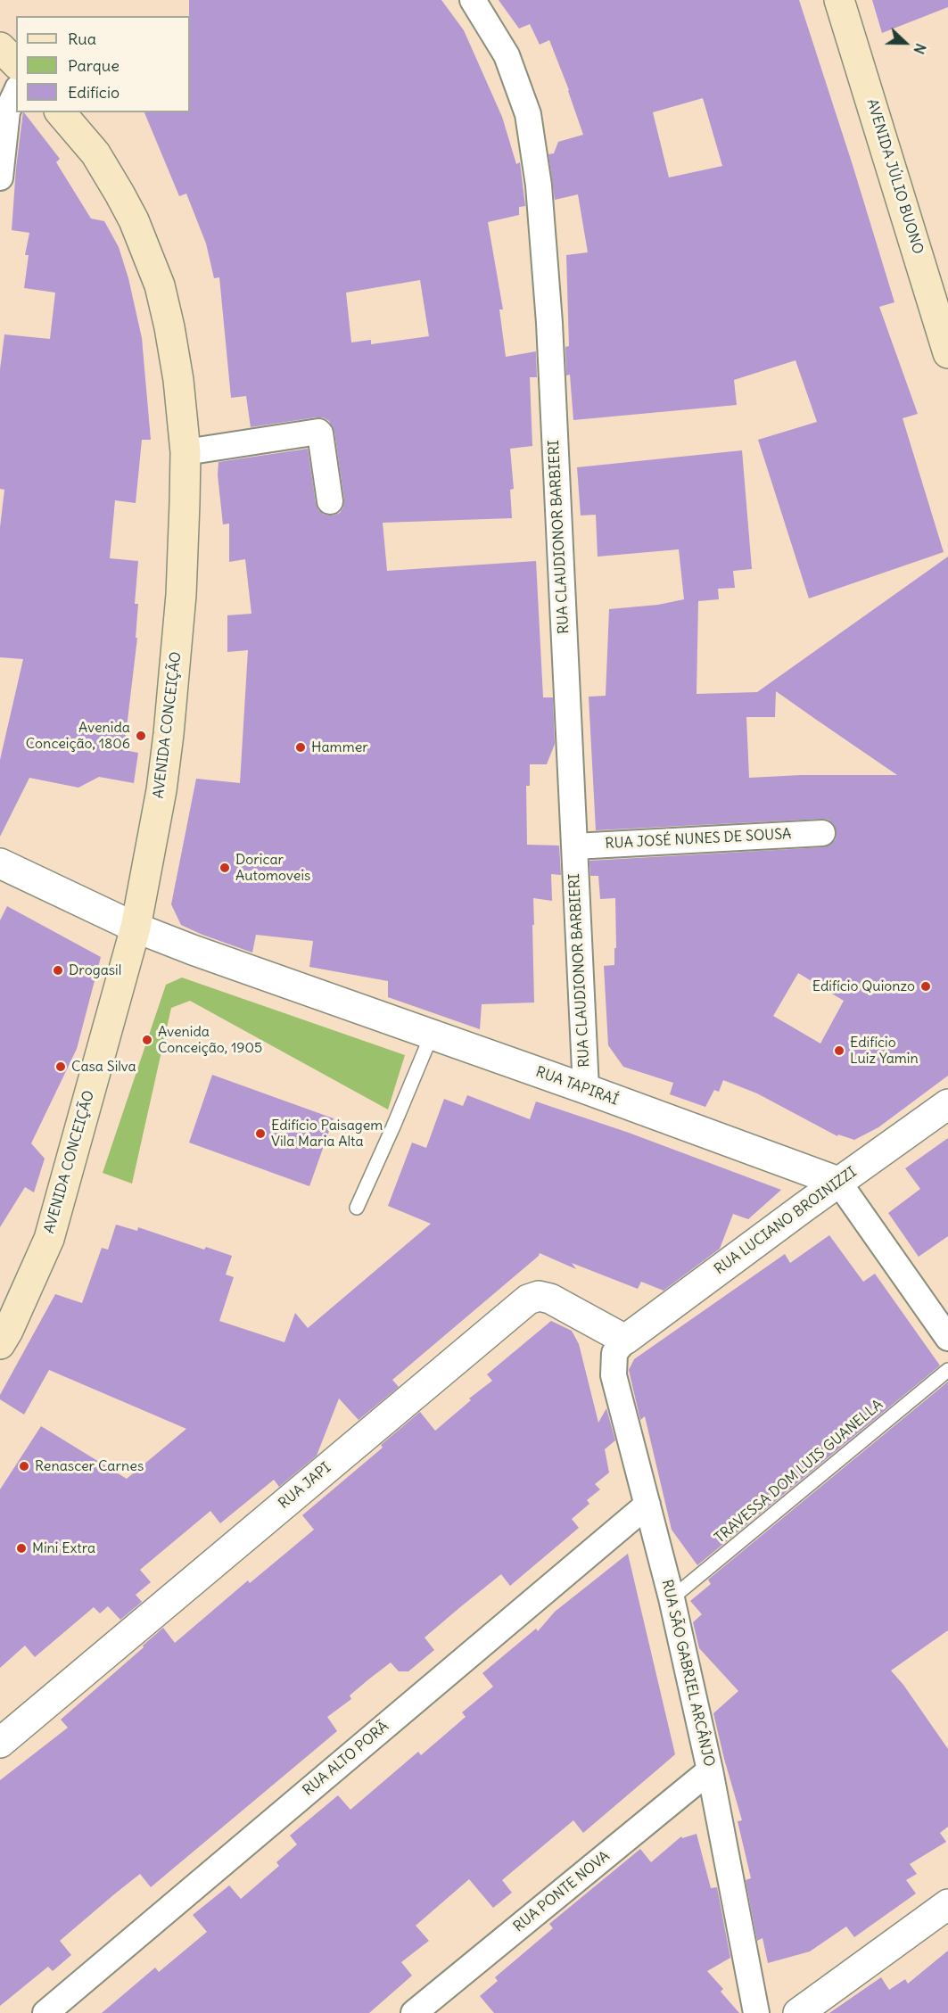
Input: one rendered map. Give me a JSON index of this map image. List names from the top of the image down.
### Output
{
  "streets": {
    "main road": ["AVENIDA JÚLIO BUONO", "AVENIDA CONCEIÇÃO"],
    "street": [
      "RUA CLAUDIONOR BARBIERI",
      "RUA JOSÉ NUNES DE SOUSA",
      "RUA TAPIRAÍ",
      "RUA LUCIANO BROINIZZI",
      "RUA JAPI",
      "RUA SÃO GABRIEL ARCÂNJO",
      "RUA ALTO PORÃ",
      "RUA PONTE NOVA"
    ],
    "lane": ["TRAVESSA DOM LUIS GUANELLA"]
  },
  "crossings": [
    ["RUA CLAUDIONOR BARBIERI", "RUA JOSÉ NUNES DE SOUSA"],
    ["RUA CLAUDIONOR BARBIERI", "RUA TAPIRAÍ"],
    ["AVENIDA CONCEIÇÃO", "RUA TAPIRAÍ"],
    ["RUA TAPIRAÍ", "RUA LUCIANO BROINIZZI"],
    ["RUA LUCIANO BROINIZZI", "RUA JAPI"],
    ["RUA LUCIANO BROINIZZI", "RUA SÃO GABRIEL ARCÂNJO"],
    ["TRAVESSA DOM LUIS GUANELLA", "RUA SÃO GABRIEL ARCÂNJO"],
    ["RUA JAPI", "RUA SÃO GABRIEL ARCÂNJO"],
    ["RUA SÃO GABRIEL ARCÂNJO", "RUA ALTO PORÃ"],
    ["RUA SÃO GABRIEL ARCÂNJO", "RUA PONTE NOVA"]
  ],
  "places": [
    "Avenida Conceição, 1806",
    "Hammer",
    "Doricar Automoveis",
    "Drogasil",
    "Edifício Quionzo",
    "Avenida Conceição, 1905",
    "Edifício Luíz Yamin",
    "Casa Silva",
    "Edifício Paisagem Vila Maria Alta",
    "Renascer Carnes",
    "Mini Extra"
  ],
  "legend": ["Rua", "Parque", "Edifício"],
  "north": "right"
}
